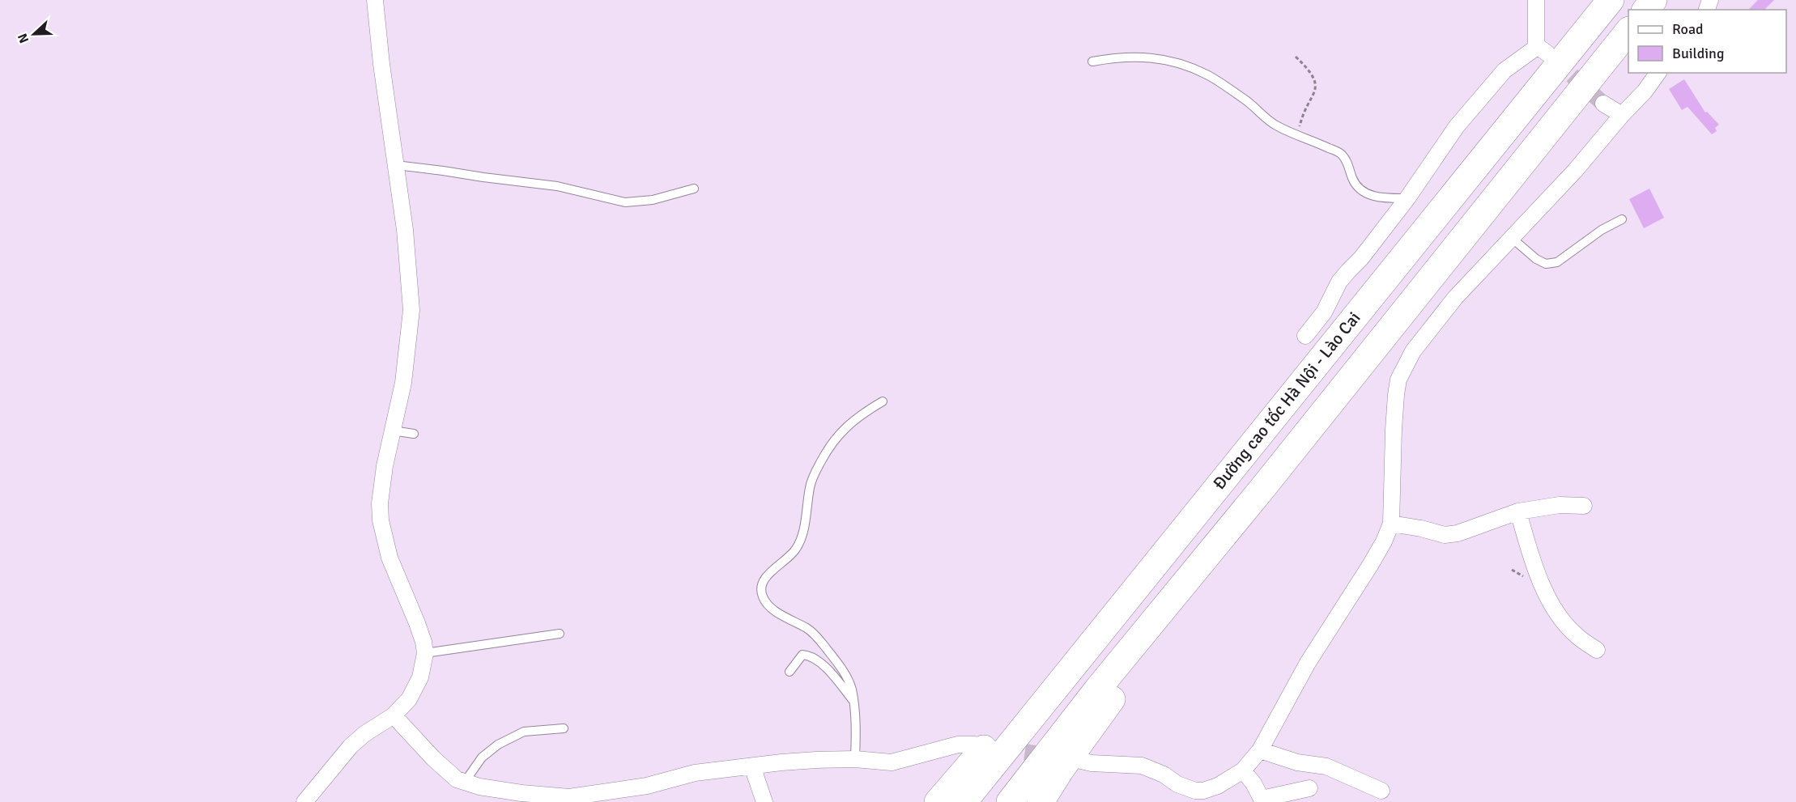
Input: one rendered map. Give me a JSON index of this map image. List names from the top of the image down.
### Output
{
  "streets": {
    "highway": ["Đường cao tốc Hà Nội - Lào Cai"]
  },
  "legend": ["Road", "Building"],
  "north": "left"
}
